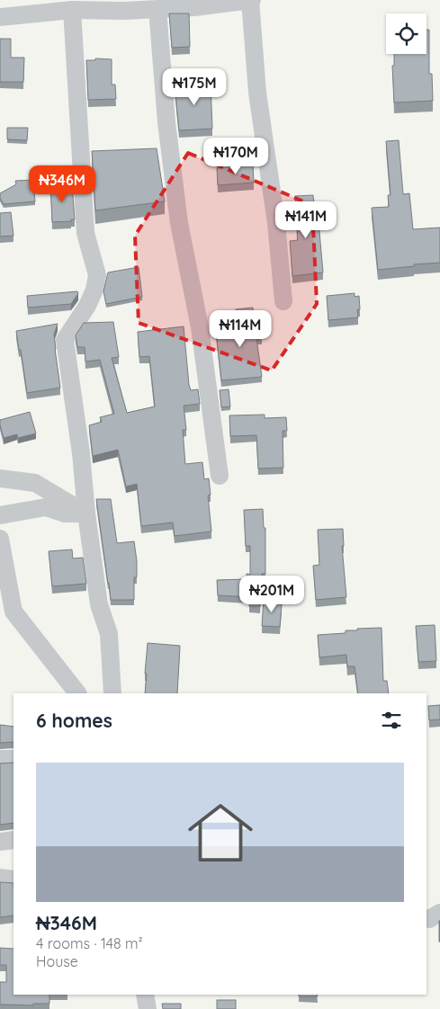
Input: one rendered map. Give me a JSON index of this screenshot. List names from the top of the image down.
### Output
{
  "page": {
    "price": [
      "₦175M",
      "₦170M",
      "₦346M",
      "₦141M",
      "₦114M",
      "₦201M"
    ],
    "heading": "6 homes",
    "list": [
      {
        "name": "₦346M",
        "note": "4 rooms · 148 m² · House"
      }
    ]
  }
}
